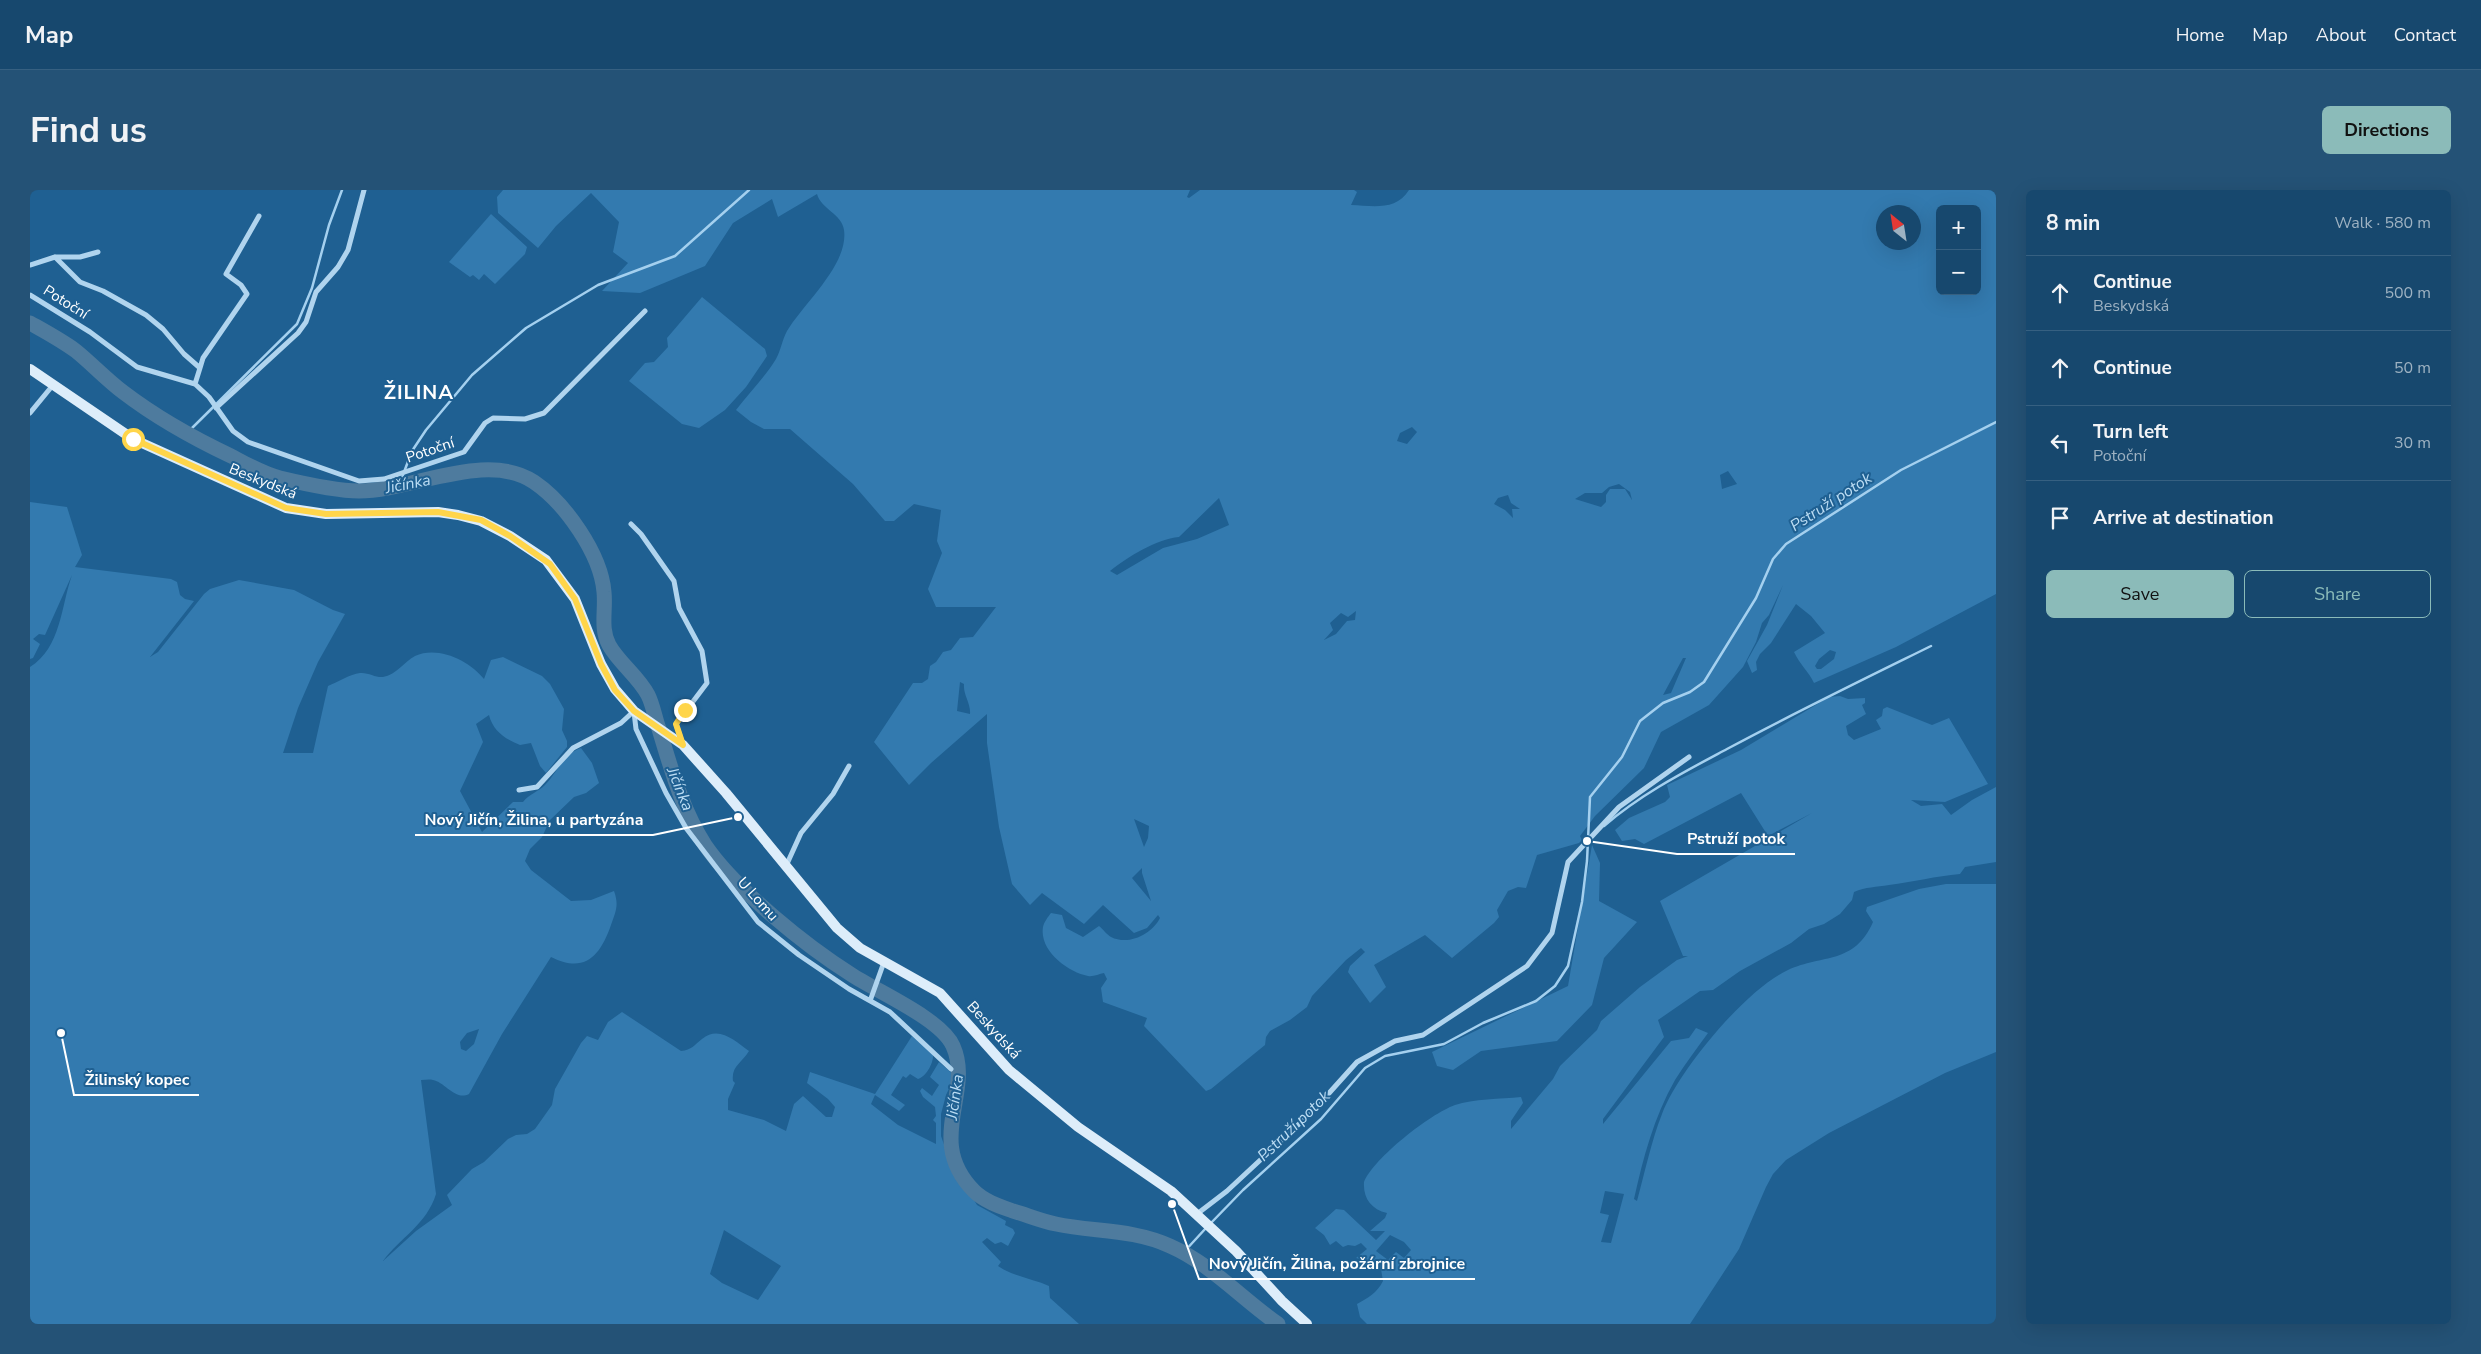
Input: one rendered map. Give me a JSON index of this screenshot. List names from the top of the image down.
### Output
{
  "streets": {
    "street": ["Potoční", "Beskydská", "U Lomu"]
  },
  "crossings": [
    ["Beskydská", "U Lomu"]
  ],
  "districts": ["ŽILINA"],
  "water": ["Jičínka", "Pstruží potok"],
  "places": [
    "Nový Jičín, Žilina, u partyzána",
    "Pstruží potok",
    "Žilinský kopec",
    "Nový Jičín, Žilina, požární zbrojnice"
  ],
  "north": "top left",
  "page": {
    "header": "Map",
    "nav": [
      "Home",
      "Map",
      "About",
      "Contact"
    ],
    "buttons": [
      "Directions",
      ["Save", "Share"]
    ],
    "title": "Find us",
    "heading": ["8 min", "Walk · 580 m"],
    "map_buttons": ["+", "−"],
    "list": [
      ["Continue", "Beskydská", "500 m"],
      ["Continue", "50 m"],
      ["Turn left", "Potoční", "30 m"],
      "Arrive at destination"
    ]
  }
}
